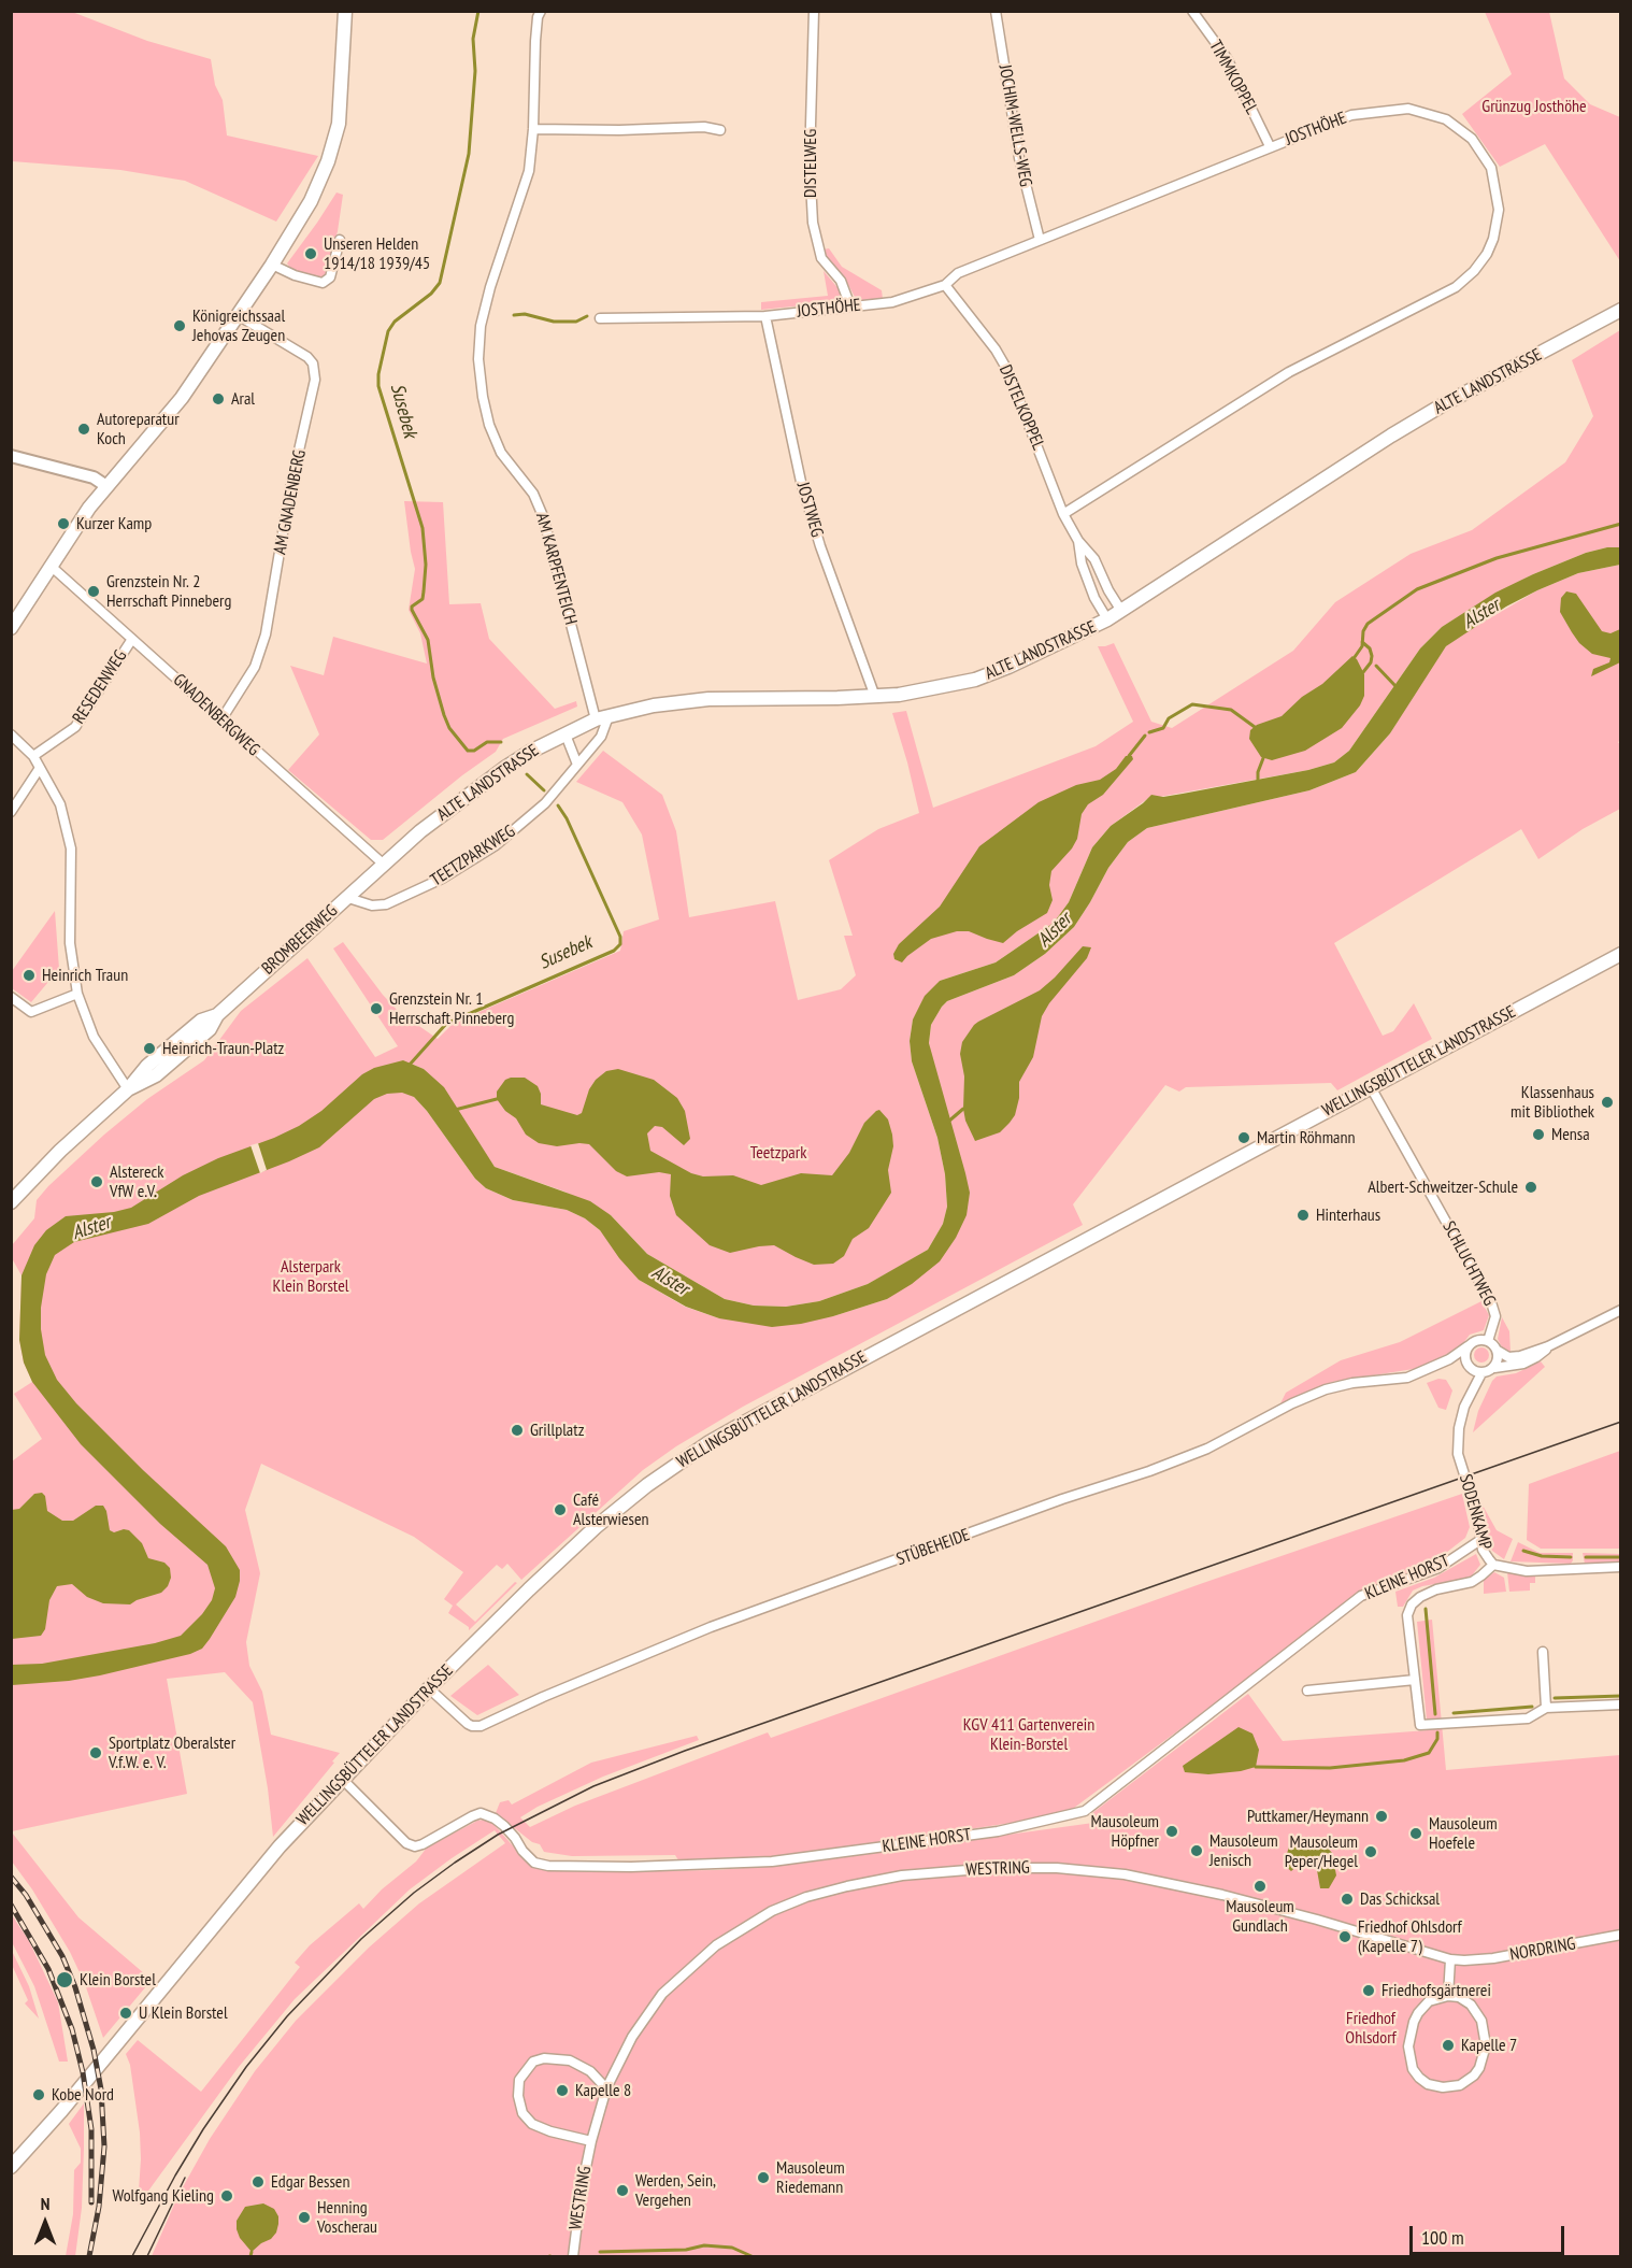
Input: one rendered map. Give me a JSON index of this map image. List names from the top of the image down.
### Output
{
  "streets": {
    "main road": ["ALTE LANDSTRASSE", "BROMBEERWEG", "WELLINGSBÜTTELER LANDSTRASSE"],
    "street": [
      "TIMMKOPPEL",
      "JOCHIM-WELLS-WEG",
      "JOSTHÖHE",
      "DISTELWEG",
      "DISTELKOPPEL",
      "AM GNADENBERG",
      "JOSTWEG",
      "AM KARPFENTEICH",
      "RESEDENWEG",
      "GNADENBERGWEG",
      "TEETZPARKWEG",
      "SCHLUCHTWEG",
      "SODENKAMP",
      "STÜBEHEIDE",
      "KLEINE HORST",
      "WESTRING",
      "NORDRING"
    ]
  },
  "crossings": [
    ["TIMMKOPPEL", "JOSTHÖHE"],
    ["JOCHIM-WELLS-WEG", "JOSTHÖHE"],
    ["JOSTHÖHE", "DISTELWEG"],
    ["JOSTHÖHE", "DISTELKOPPEL"],
    ["JOSTHÖHE", "JOSTWEG"],
    ["ALTE LANDSTRASSE", "DISTELKOPPEL"],
    ["ALTE LANDSTRASSE", "JOSTWEG"],
    ["ALTE LANDSTRASSE", "AM KARPFENTEICH"],
    ["ALTE LANDSTRASSE", "GNADENBERGWEG"],
    ["ALTE LANDSTRASSE", "TEETZPARKWEG"],
    ["ALTE LANDSTRASSE", "BROMBEERWEG"],
    ["AM GNADENBERG", "GNADENBERGWEG"],
    ["AM KARPFENTEICH", "TEETZPARKWEG"],
    ["RESEDENWEG", "GNADENBERGWEG"],
    ["GNADENBERGWEG", "BROMBEERWEG"],
    ["TEETZPARKWEG", "BROMBEERWEG"],
    ["WELLINGSBÜTTELER LANDSTRASSE", "SCHLUCHTWEG"],
    ["WELLINGSBÜTTELER LANDSTRASSE", "STÜBEHEIDE"],
    ["WELLINGSBÜTTELER LANDSTRASSE", "KLEINE HORST"],
    ["SCHLUCHTWEG", "SODENKAMP"],
    ["SCHLUCHTWEG", "STÜBEHEIDE"],
    ["SODENKAMP", "STÜBEHEIDE"],
    ["SODENKAMP", "KLEINE HORST"],
    ["WESTRING", "NORDRING"]
  ],
  "water": ["Susebek", "Alster"],
  "parks": [
    "Grünzug Josthöhe",
    "Teetzpark",
    "Alsterpark Klein Borstel",
    "KGV 411 Gartenverein Klein-Borstel",
    "Friedhof Ohlsdorf"
  ],
  "places": [
    "Unseren Helden 1914/18 1939/45",
    "Königreichssaal Jehovas Zeugen",
    "Aral",
    "Autoreparatur Koch",
    "Kurzer Kamp",
    "Grenzstein Nr. 2 Herrschaft Pinneberg",
    "Heinrich Traun",
    "Grenzstein Nr. 1 Herrschaft Pinneberg",
    "Heinrich-Traun-Platz",
    "Klassenhaus mit Bibliothek",
    "Mensa",
    "Martin Röhmann",
    "Alstereck VfW e.V.",
    "Albert-Schweitzer-Schule",
    "Hinterhaus",
    "Grillplatz",
    "Café Alsterwiesen",
    "Sportplatz Oberalster V.f.W. e. V.",
    "Puttkamer/Heymann",
    "Mausoleum Höpfner",
    "Mausoleum Hoefele",
    "Mausoleum Jenisch",
    "Mausoleum Peper/Hegel",
    "Mausoleum Gundlach",
    "Das Schicksal",
    "Friedhof Ohlsdorf (Kapelle 7)",
    "Klein Borstel",
    "Friedhofsgärtnerei",
    "U Klein Borstel",
    "Kapelle 7",
    "Kapelle 8",
    "Kobe Nord",
    "Mausoleum Riedemann",
    "Edgar Bessen",
    "Werden, Sein, Vergehen",
    "Wolfgang Kieling",
    "Henning Voscherau"
  ],
  "scale_bar": "100 m",
  "north": "top"
}
